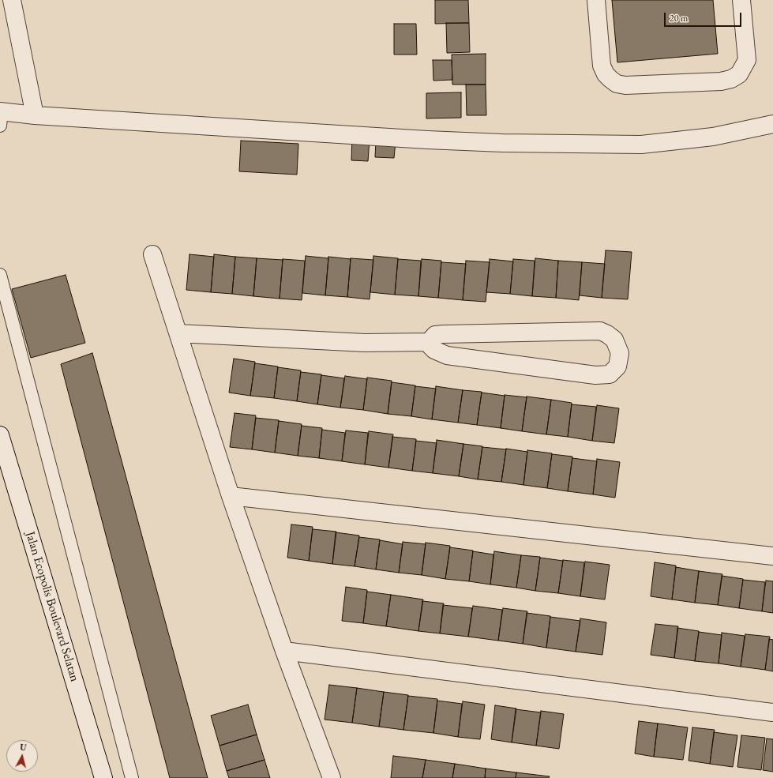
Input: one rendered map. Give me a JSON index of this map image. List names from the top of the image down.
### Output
{
  "streets": {
    "street": ["Jalan Ecopolis Boulevard Selatan"]
  },
  "scale_bar": "20 m",
  "north": "top"
}
